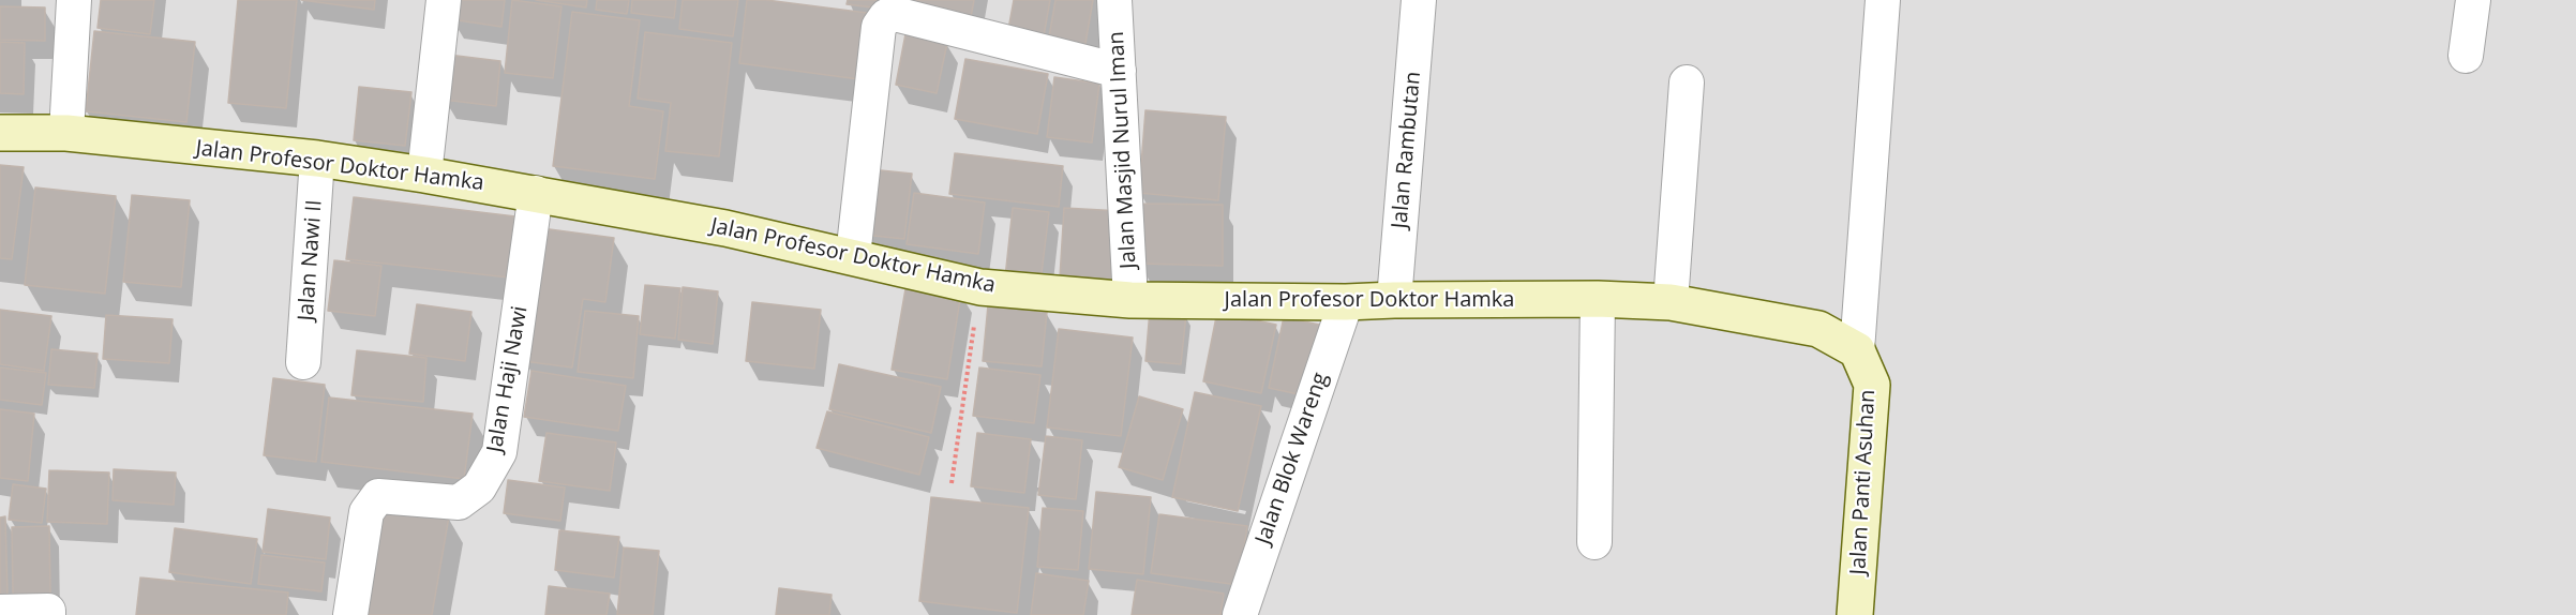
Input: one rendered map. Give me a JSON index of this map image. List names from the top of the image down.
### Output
{
  "streets": {
    "street": [
      "Jalan Masjid Nurul Iman",
      "Jalan Rambutan",
      "Jalan Profesor Doktor Hamka",
      "Jalan Nawi II",
      "Jalan Haji Nawi",
      "Jalan Blok Wareng",
      "Jalan Panti Asuhan"
    ]
  },
  "crossings": [
    ["Jalan Masjid Nurul Iman", "Jalan Profesor Doktor Hamka"],
    ["Jalan Rambutan", "Jalan Profesor Doktor Hamka"],
    ["Jalan Profesor Doktor Hamka", "Jalan Nawi II"],
    ["Jalan Profesor Doktor Hamka", "Jalan Haji Nawi"],
    ["Jalan Profesor Doktor Hamka", "Jalan Blok Wareng"],
    ["Jalan Profesor Doktor Hamka", "Jalan Panti Asuhan"]
  ]
}
